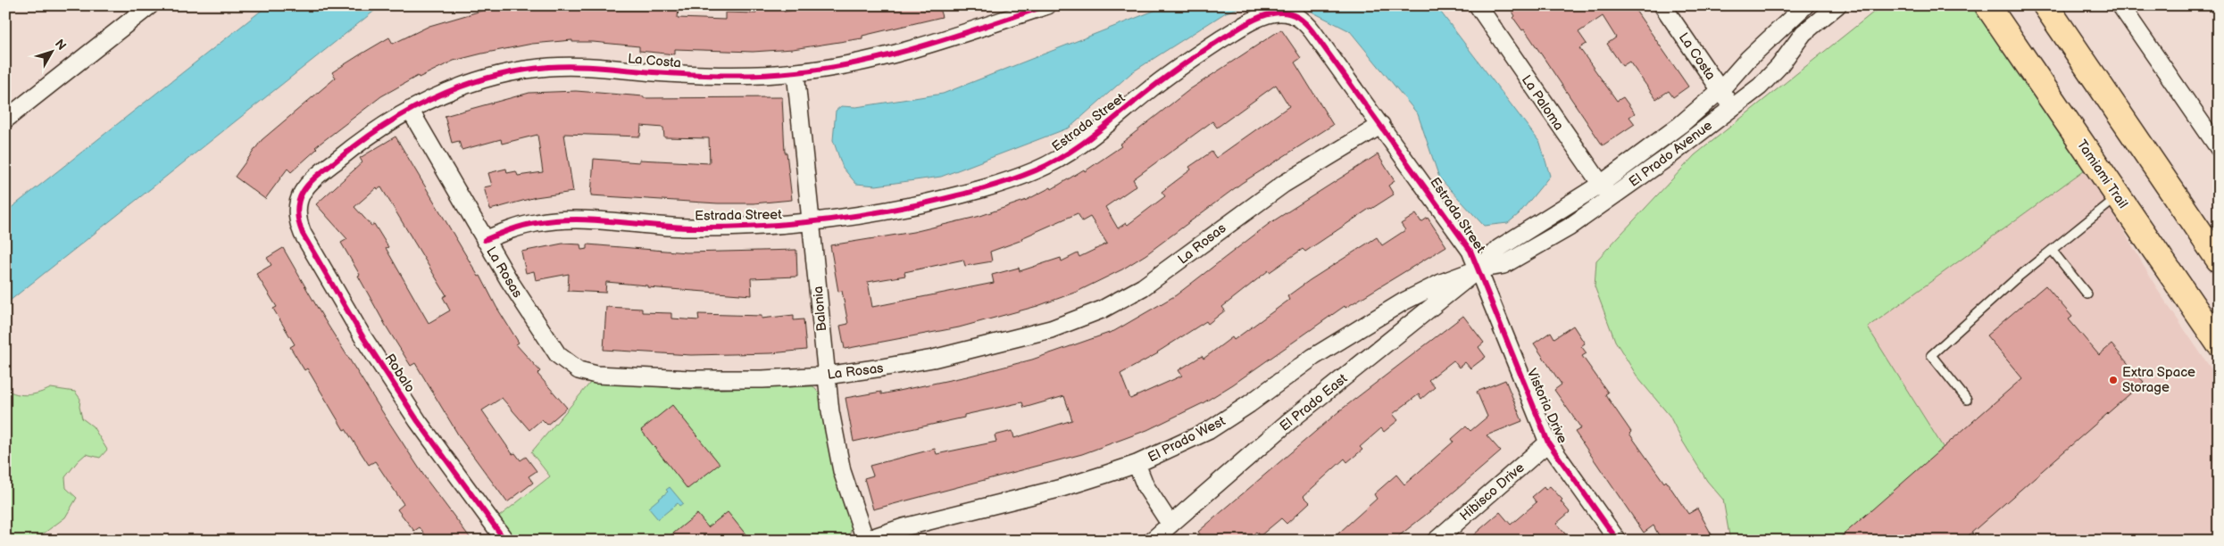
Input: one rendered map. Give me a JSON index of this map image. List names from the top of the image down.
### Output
{
  "streets": {
    "main road": ["Tamiami Trail"],
    "street": [
      "La Costa",
      "La Paloma",
      "Estrada Street",
      "El Prado Avenue",
      "La Rosas",
      "Balonia",
      "Robalo",
      "El Prado East",
      "Vistoria Drive",
      "El Prado West",
      "Hibisco Drive"
    ]
  },
  "crossings": [
    ["La Costa", "El Prado Avenue"],
    ["La Costa", "La Rosas"],
    ["La Costa", "Balonia"],
    ["La Costa", "Robalo"],
    ["La Costa", "El Prado East"],
    ["La Paloma", "El Prado Avenue"],
    ["La Paloma", "El Prado East"],
    ["Estrada Street", "El Prado Avenue"],
    ["Estrada Street", "La Rosas"],
    ["Estrada Street", "Balonia"],
    ["Estrada Street", "El Prado East"],
    ["Estrada Street", "Vistoria Drive"],
    ["Estrada Street", "El Prado West"],
    ["El Prado Avenue", "El Prado East"],
    ["El Prado Avenue", "Vistoria Drive"],
    ["El Prado Avenue", "El Prado West"],
    ["La Rosas", "Balonia"],
    ["Balonia", "El Prado West"],
    ["El Prado East", "Vistoria Drive"],
    ["El Prado East", "El Prado West"],
    ["Vistoria Drive", "El Prado West"],
    ["Vistoria Drive", "Hibisco Drive"]
  ],
  "places": ["Extra Space Storage"],
  "north": "top right"
}
